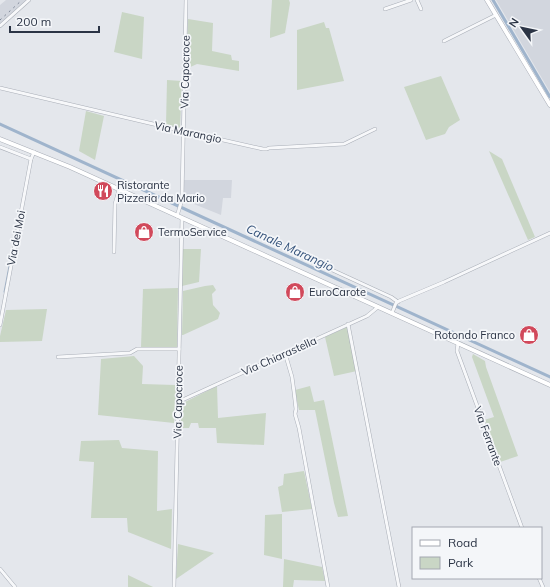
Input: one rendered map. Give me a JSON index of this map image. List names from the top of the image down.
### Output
{
  "streets": {
    "street": [
      "Via Capocroce",
      "Via Marangio",
      "Via dei Moi",
      "Via Chiarastella",
      "Via Ferrante"
    ]
  },
  "crossings": [
    ["Via Capocroce", "Via Marangio"],
    ["Via Capocroce", "Via Chiarastella"]
  ],
  "water": ["Canale Marangio"],
  "places": {
    "restaurant": ["Ristorante Pizzeria da Mario"],
    "shop": ["TermoService", "EuroCarote", "Rotondo Franco"]
  },
  "legend": ["Road", "Park"],
  "scale_bar": "200 m",
  "north": "top left"
}
